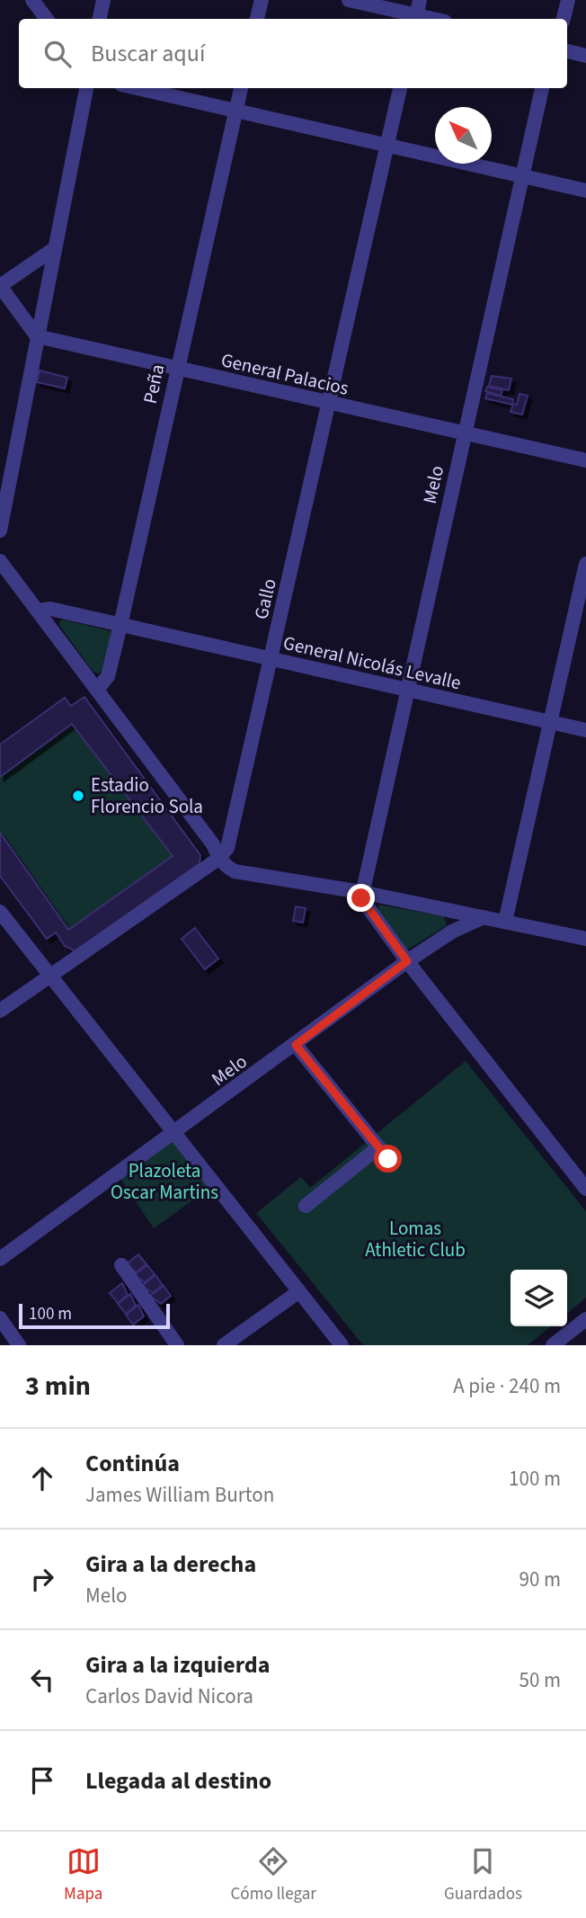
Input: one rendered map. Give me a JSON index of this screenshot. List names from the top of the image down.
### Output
{
  "streets": {
    "street": [
      "General Palacios",
      "Peña",
      "Melo",
      "Gallo",
      "General Nicolás Levalle"
    ]
  },
  "crossings": [
    ["General Palacios", "Peña"],
    ["General Palacios", "Melo"],
    ["General Palacios", "Gallo"],
    ["Peña", "General Nicolás Levalle"],
    ["Melo", "General Nicolás Levalle"],
    ["Gallo", "General Nicolás Levalle"]
  ],
  "parks": ["Plazoleta Oscar Martins", "Lomas Athletic Club"],
  "places": ["Estadio Florencio Sola"],
  "scale_bar": "100 m",
  "north": "top left",
  "page": {
    "search": "Buscar aquí",
    "scale": "100 m",
    "heading": ["3 min", "A pie · 240 m"],
    "list": [
      ["Continúa", "James William Burton", "100 m"],
      ["Gira a la derecha", "Melo", "90 m"],
      ["Gira a la izquierda", "Carlos David Nicora", "50 m"],
      "Llegada al destino"
    ],
    "nav": ["Mapa", "Cómo llegar", "Guardados"]
  }
}
